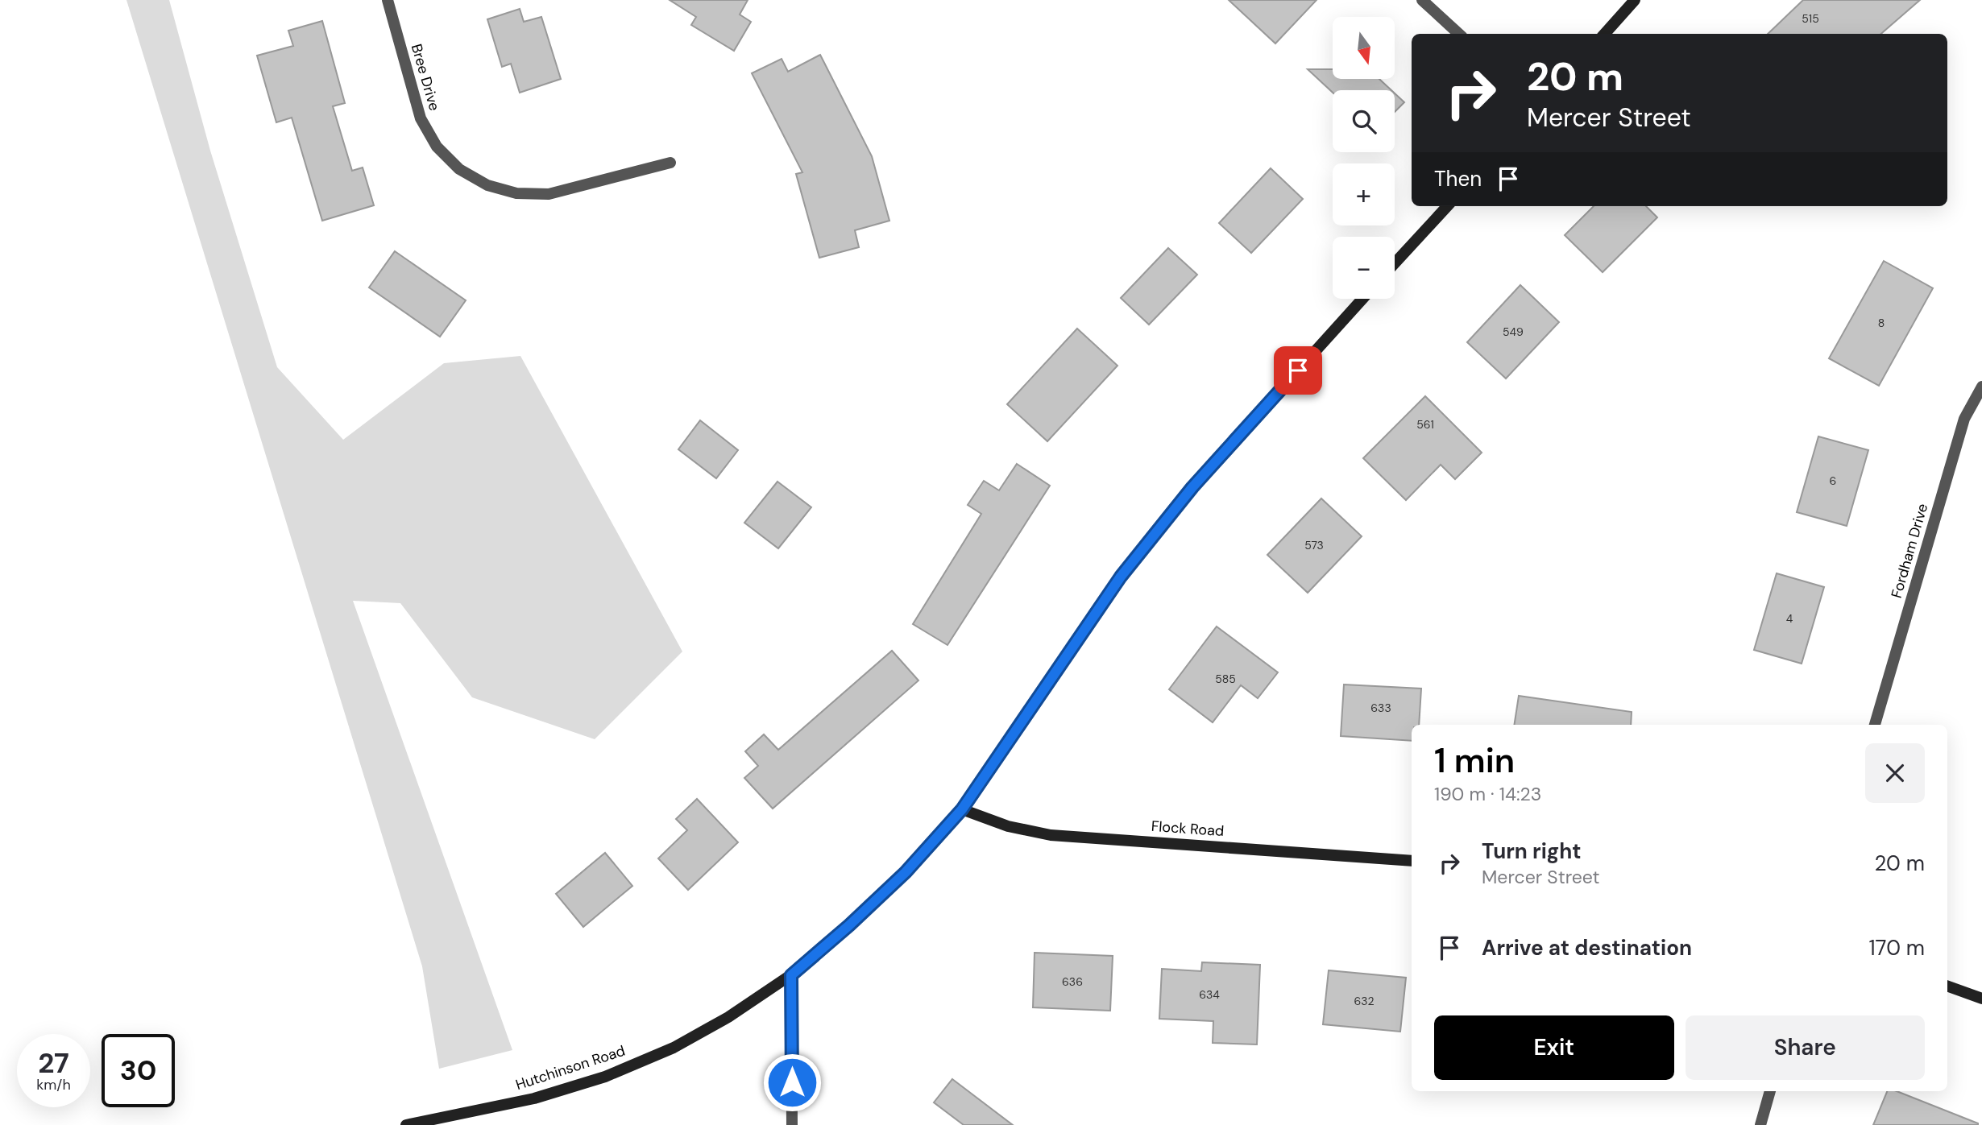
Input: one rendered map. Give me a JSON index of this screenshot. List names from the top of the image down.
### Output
{
  "streets": {
    "street": [
      "Bree Drive",
      "Fordham Drive",
      "Flock Road",
      "Hutchinson Road"
    ]
  },
  "crossings": [
    ["Flock Road", "Hutchinson Road"]
  ],
  "house_numbers": [
    "515",
    "8",
    "549",
    "561",
    "6",
    "573",
    "4",
    "585",
    "633",
    "636",
    "634",
    "632"
  ],
  "north": "bottom",
  "page": {
    "map_buttons": ["+", "−"],
    "turn": ["20 m", "Mercer Street"],
    "then": "Then",
    "heading": ["1 min", "190 m · 14:23"],
    "list": [
      {
        "name": "Turn right",
        "note": "Mercer Street",
        "value": "20 m"
      },
      {
        "name": "Arrive at destination",
        "value": "170 m"
      }
    ],
    "buttons": ["Exit", "Share"],
    "speed": "27 km/h",
    "limit": "30"
  }
}
